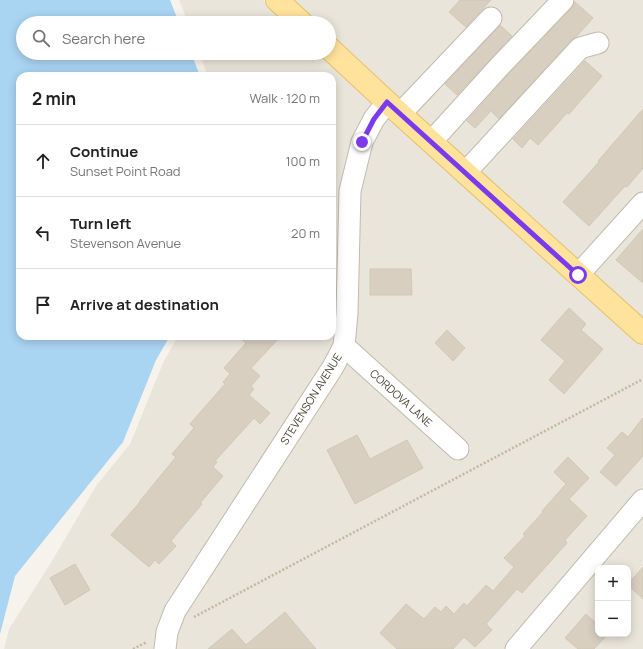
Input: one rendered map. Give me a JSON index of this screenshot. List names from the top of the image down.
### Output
{
  "streets": {
    "street": ["CORDOVA LANE", "STEVENSON AVENUE"]
  },
  "crossings": [
    ["CORDOVA LANE", "STEVENSON AVENUE"]
  ],
  "page": {
    "search": "Search here",
    "heading": ["2 min", "Walk · 120 m"],
    "list": [
      ["Continue", "Sunset Point Road", "100 m"],
      ["Turn left", "Stevenson Avenue", "20 m"],
      "Arrive at destination"
    ],
    "map_buttons": ["+", "−"]
  }
}
